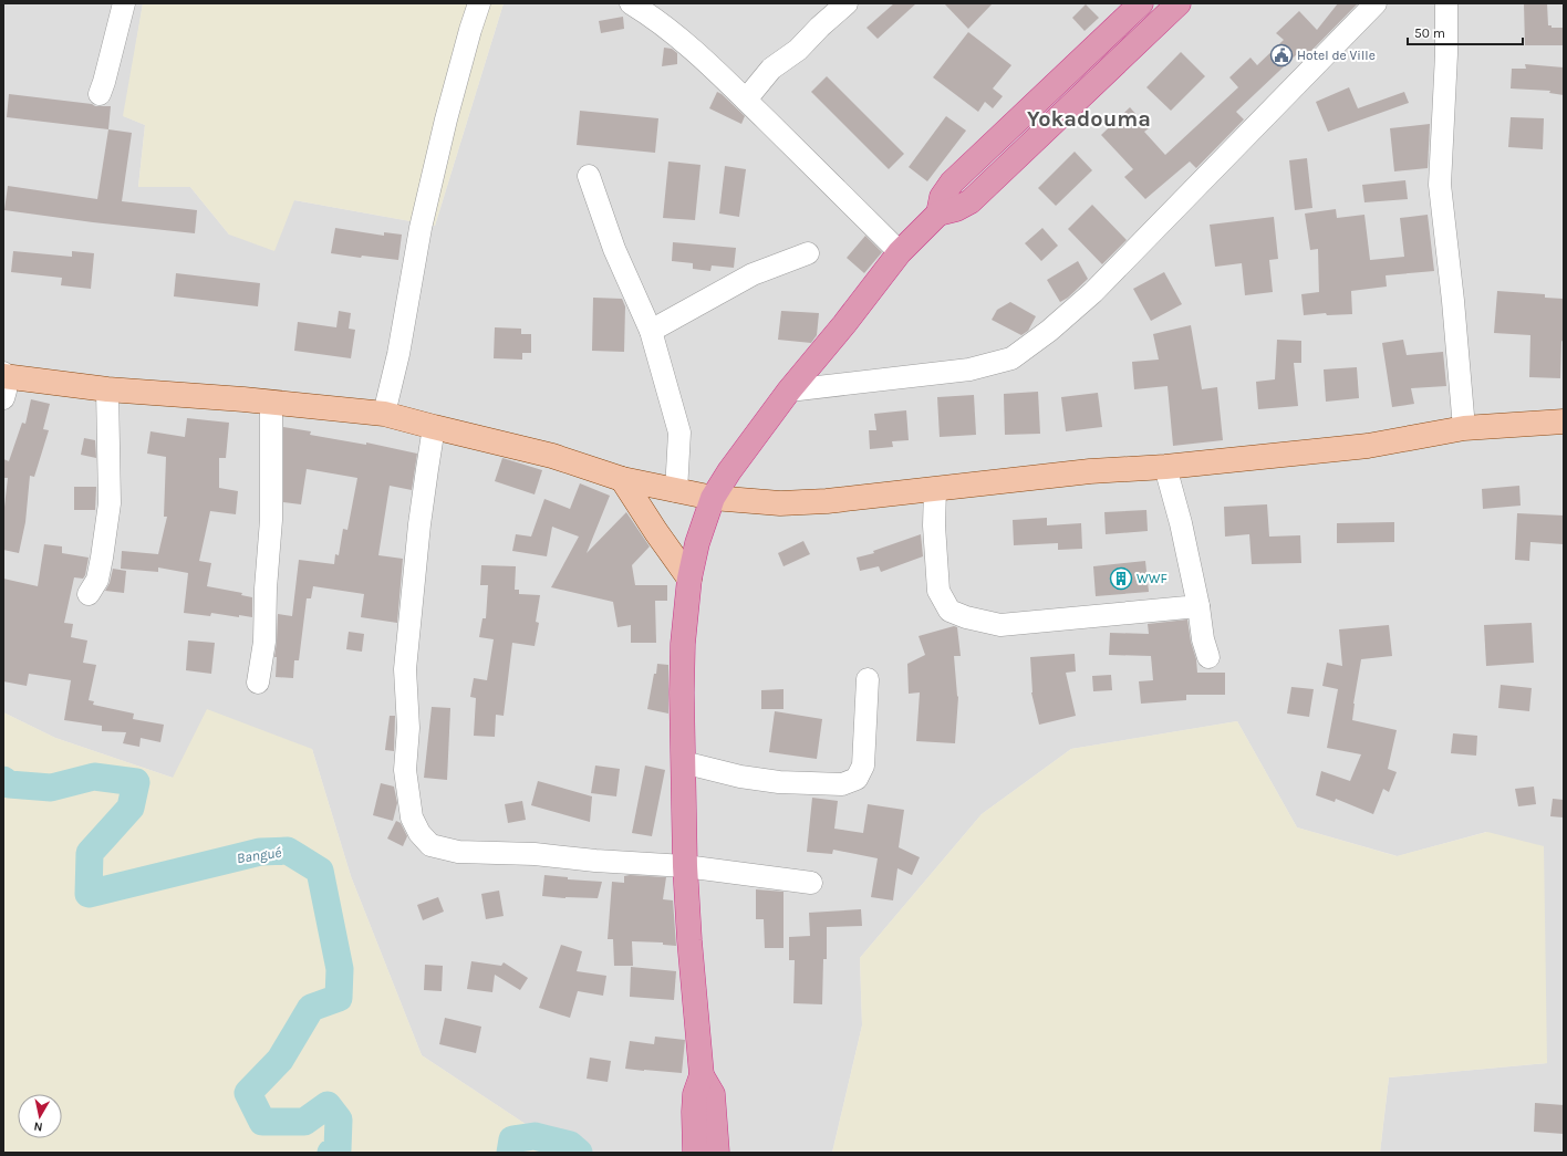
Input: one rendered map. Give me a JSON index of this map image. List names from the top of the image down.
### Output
{
  "districts": ["Yokadouma"],
  "water": ["Bangué"],
  "places": {
    "public building": ["Hotel de Ville"],
    "building": ["WWF"]
  },
  "scale_bar": "50 m",
  "north": "bottom"
}
